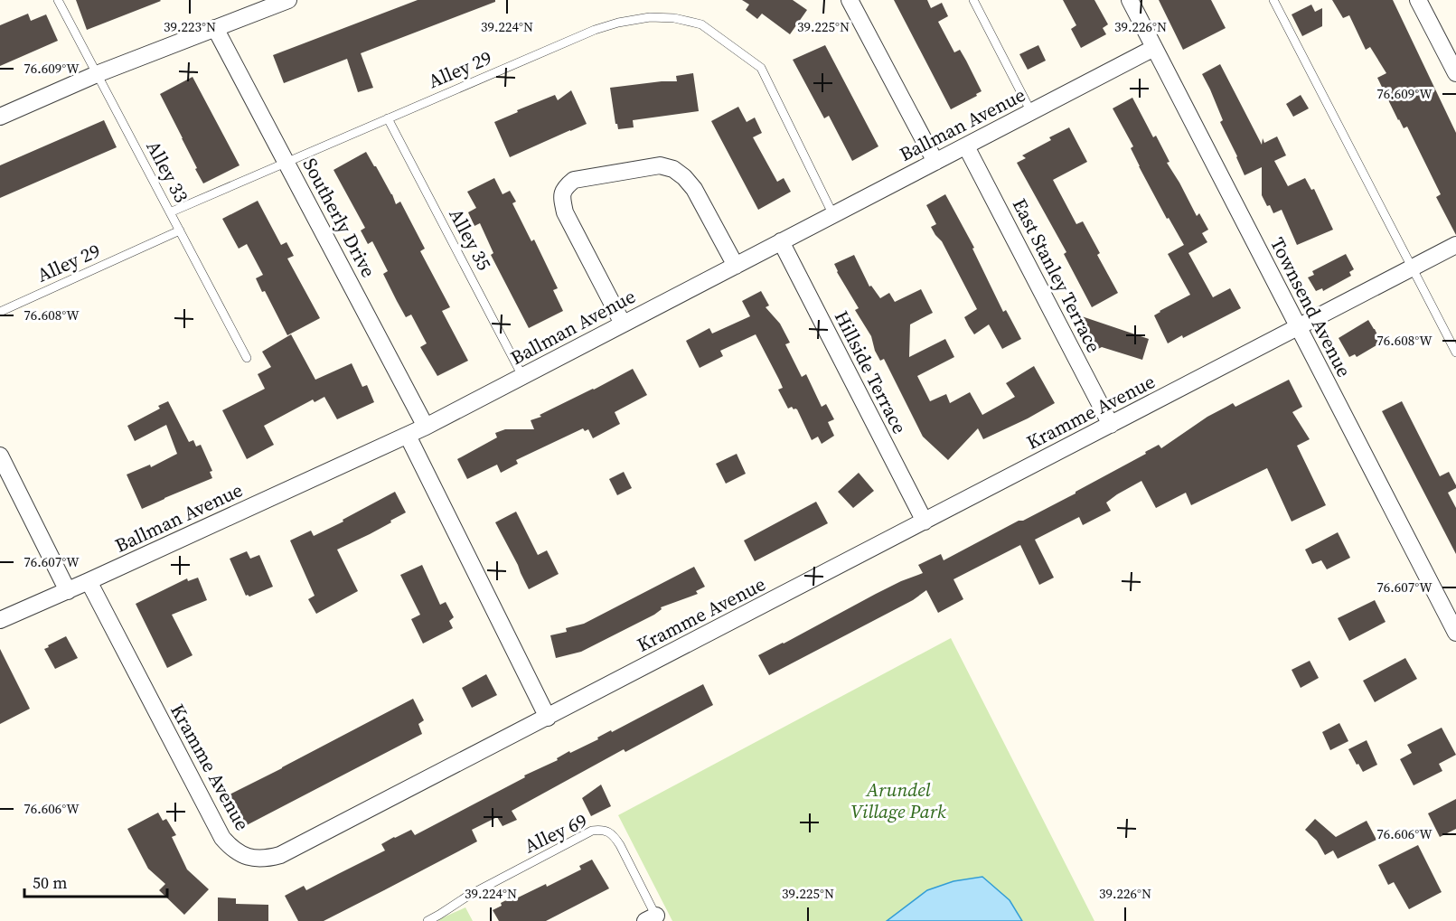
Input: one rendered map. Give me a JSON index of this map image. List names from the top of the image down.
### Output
{
  "streets": {
    "street": [
      "Ballman Avenue",
      "Southerly Drive",
      "East Stanley Terrace",
      "Townsend Avenue",
      "Hillside Terrace",
      "Kramme Avenue"
    ],
    "lane": [
      "Alley 29",
      "Alley 33",
      "Alley 35",
      "Alley 69"
    ]
  },
  "crossings": [
    ["Alley 29", "Ballman Avenue"],
    ["Alley 29", "Alley 33"],
    ["Alley 29", "Southerly Drive"],
    ["Alley 29", "Alley 35"],
    ["Ballman Avenue", "Southerly Drive"],
    ["Ballman Avenue", "Alley 35"],
    ["Ballman Avenue", "East Stanley Terrace"],
    ["Ballman Avenue", "Townsend Avenue"],
    ["Ballman Avenue", "Hillside Terrace"],
    ["Ballman Avenue", "Kramme Avenue"],
    ["East Stanley Terrace", "Kramme Avenue"],
    ["Townsend Avenue", "Kramme Avenue"],
    ["Hillside Terrace", "Kramme Avenue"]
  ],
  "parks": ["Arundel Village Park"],
  "scale_bar": "50 m",
  "coordinates": [
    "39.223°N",
    "39.224°N",
    "39.225°N",
    "39.226°N",
    "76.609°W",
    "76.608°W",
    "76.607°W",
    "76.606°W"
  ]
}
